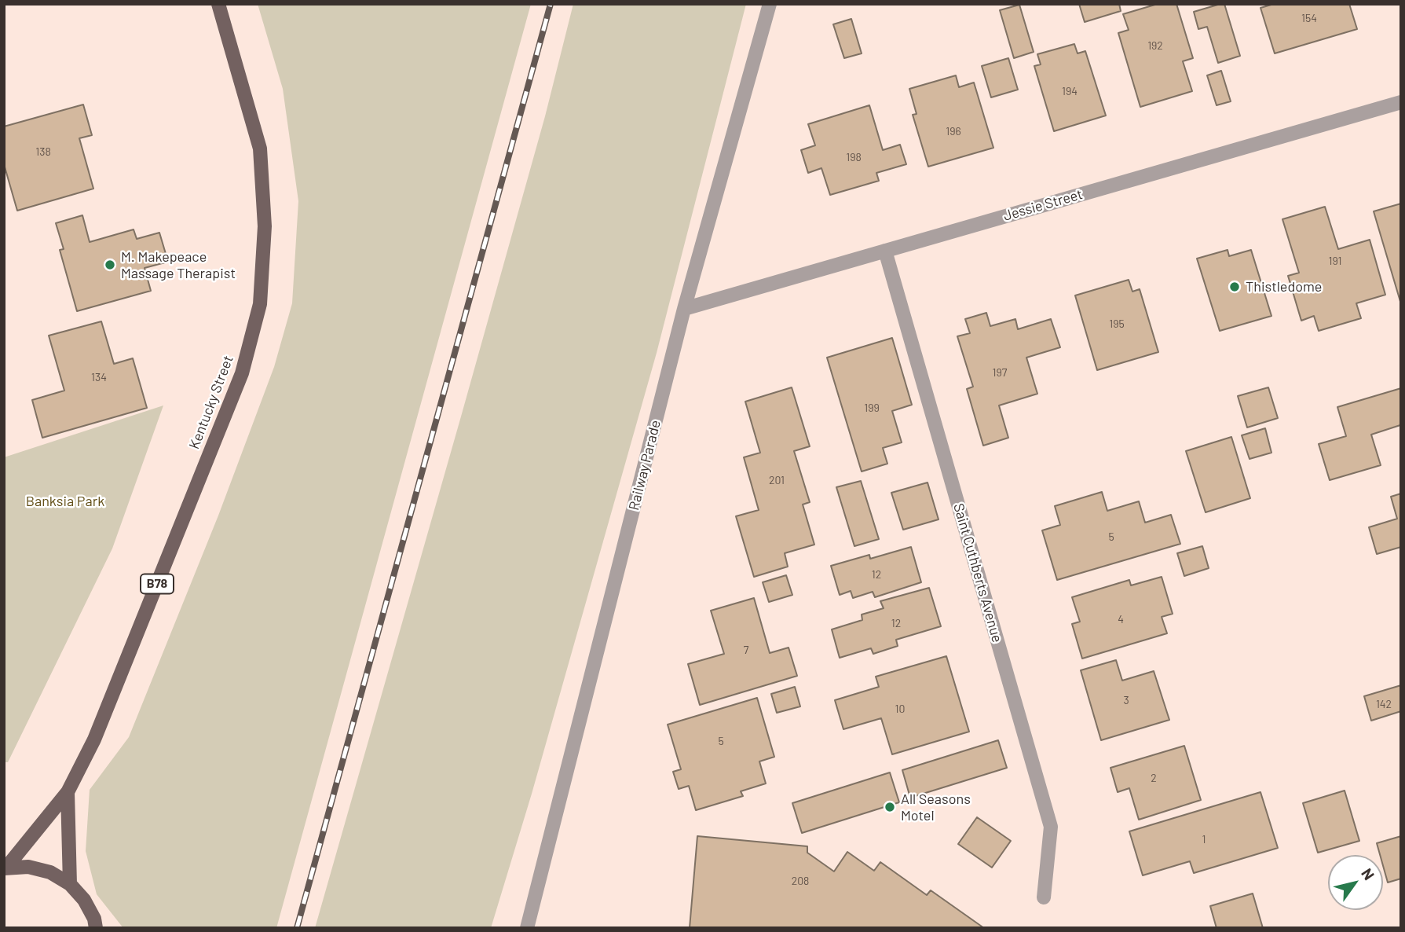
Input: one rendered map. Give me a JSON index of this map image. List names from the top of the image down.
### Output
{
  "streets": {
    "main road": ["Kentucky Street", "B78"],
    "street": ["Jessie Street", "Railway Parade", "Saint Cuthberts Avenue"]
  },
  "crossings": [
    ["Jessie Street", "Railway Parade"],
    ["Jessie Street", "Saint Cuthberts Avenue"],
    ["Kentucky Street", "B78"]
  ],
  "parks": ["Banksia Park"],
  "places": ["M. Makepeace Massage Therapist", "Thistledome", "All Seasons Motel"],
  "house_numbers": [
    "154",
    "192",
    "194",
    "196",
    "138",
    "198",
    "191",
    "195",
    "197",
    "134",
    "199",
    "201",
    "5",
    "12",
    "4",
    "12",
    "7",
    "3",
    "142",
    "10",
    "5",
    "2",
    "1",
    "208"
  ],
  "north": "top right"
}
